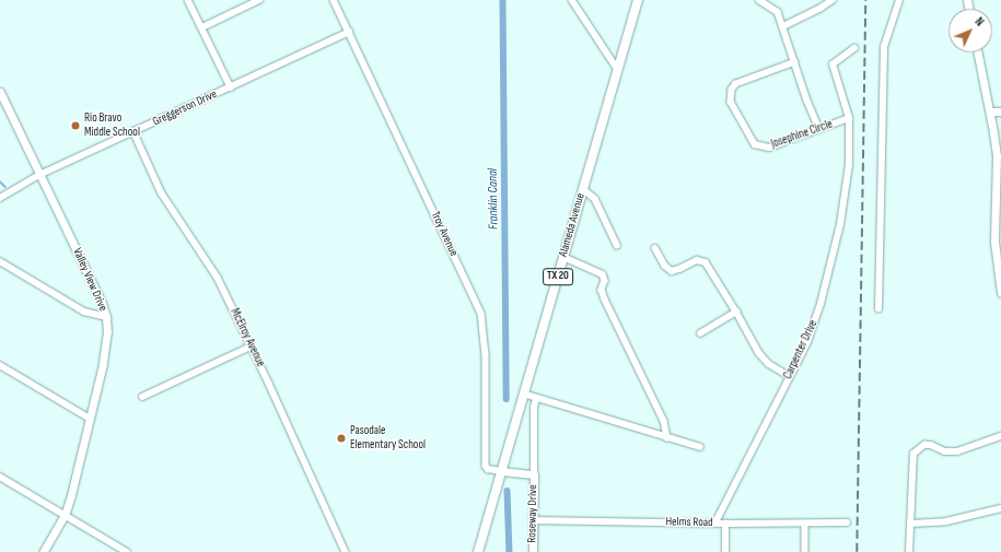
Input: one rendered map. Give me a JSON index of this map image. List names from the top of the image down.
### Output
{
  "streets": {
    "main road": ["Alameda Avenue", "TX 20"],
    "street": [
      "Greggerson Drive",
      "Josephine Circle",
      "Troy Avenue",
      "Valley View Drive",
      "McElroy Avenue",
      "Carpenter Drive",
      "Roseway Drive",
      "Helms Road"
    ]
  },
  "crossings": [
    ["Greggerson Drive", "Troy Avenue"],
    ["Greggerson Drive", "Valley View Drive"],
    ["Greggerson Drive", "McElroy Avenue"],
    ["Josephine Circle", "Carpenter Drive"],
    ["Alameda Avenue", "Troy Avenue"],
    ["Alameda Avenue", "Roseway Drive"],
    ["Troy Avenue", "Roseway Drive"],
    ["Carpenter Drive", "Helms Road"],
    ["Roseway Drive", "Helms Road"]
  ],
  "water": ["Franklin Canal"],
  "places": ["Rio Bravo Middle School", "Pasodale Elementary School"],
  "north": "top right"
}
